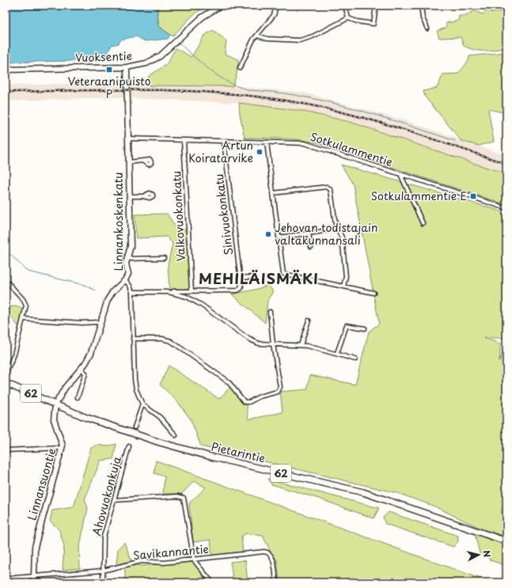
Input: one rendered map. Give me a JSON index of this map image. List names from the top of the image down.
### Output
{
  "streets": {
    "main road": ["62", "Pietarintie"],
    "street": [
      "Vuoksentie",
      "Sotkulammentie",
      "Sinivuokonkatu",
      "Valkovuokonkatu",
      "Linnankoskenkatu",
      "Linnansuontie",
      "Ahovuokonkuja",
      "Savikannantie"
    ]
  },
  "crossings": [
    ["Vuoksentie", "Linnankoskenkatu"],
    ["Sotkulammentie", "Sinivuokonkatu"],
    ["Sotkulammentie", "Valkovuokonkatu"],
    ["Sotkulammentie", "Linnankoskenkatu"],
    ["Sinivuokonkatu", "Valkovuokonkatu"],
    ["Linnankoskenkatu", "Linnansuontie"],
    ["Pietarintie", "Linnansuontie"],
    ["Linnansuontie", "Savikannantie"],
    ["Ahovuokonkuja", "Savikannantie"]
  ],
  "districts": ["MEHILÄISMÄKI"],
  "places": {
    "transit": ["Veteraanipuisto P", "Sotkulammentie E"],
    "other": ["Artun Koiratarvike", "Jehovan todistajain valtakunnansali"]
  },
  "north": "right"
}
